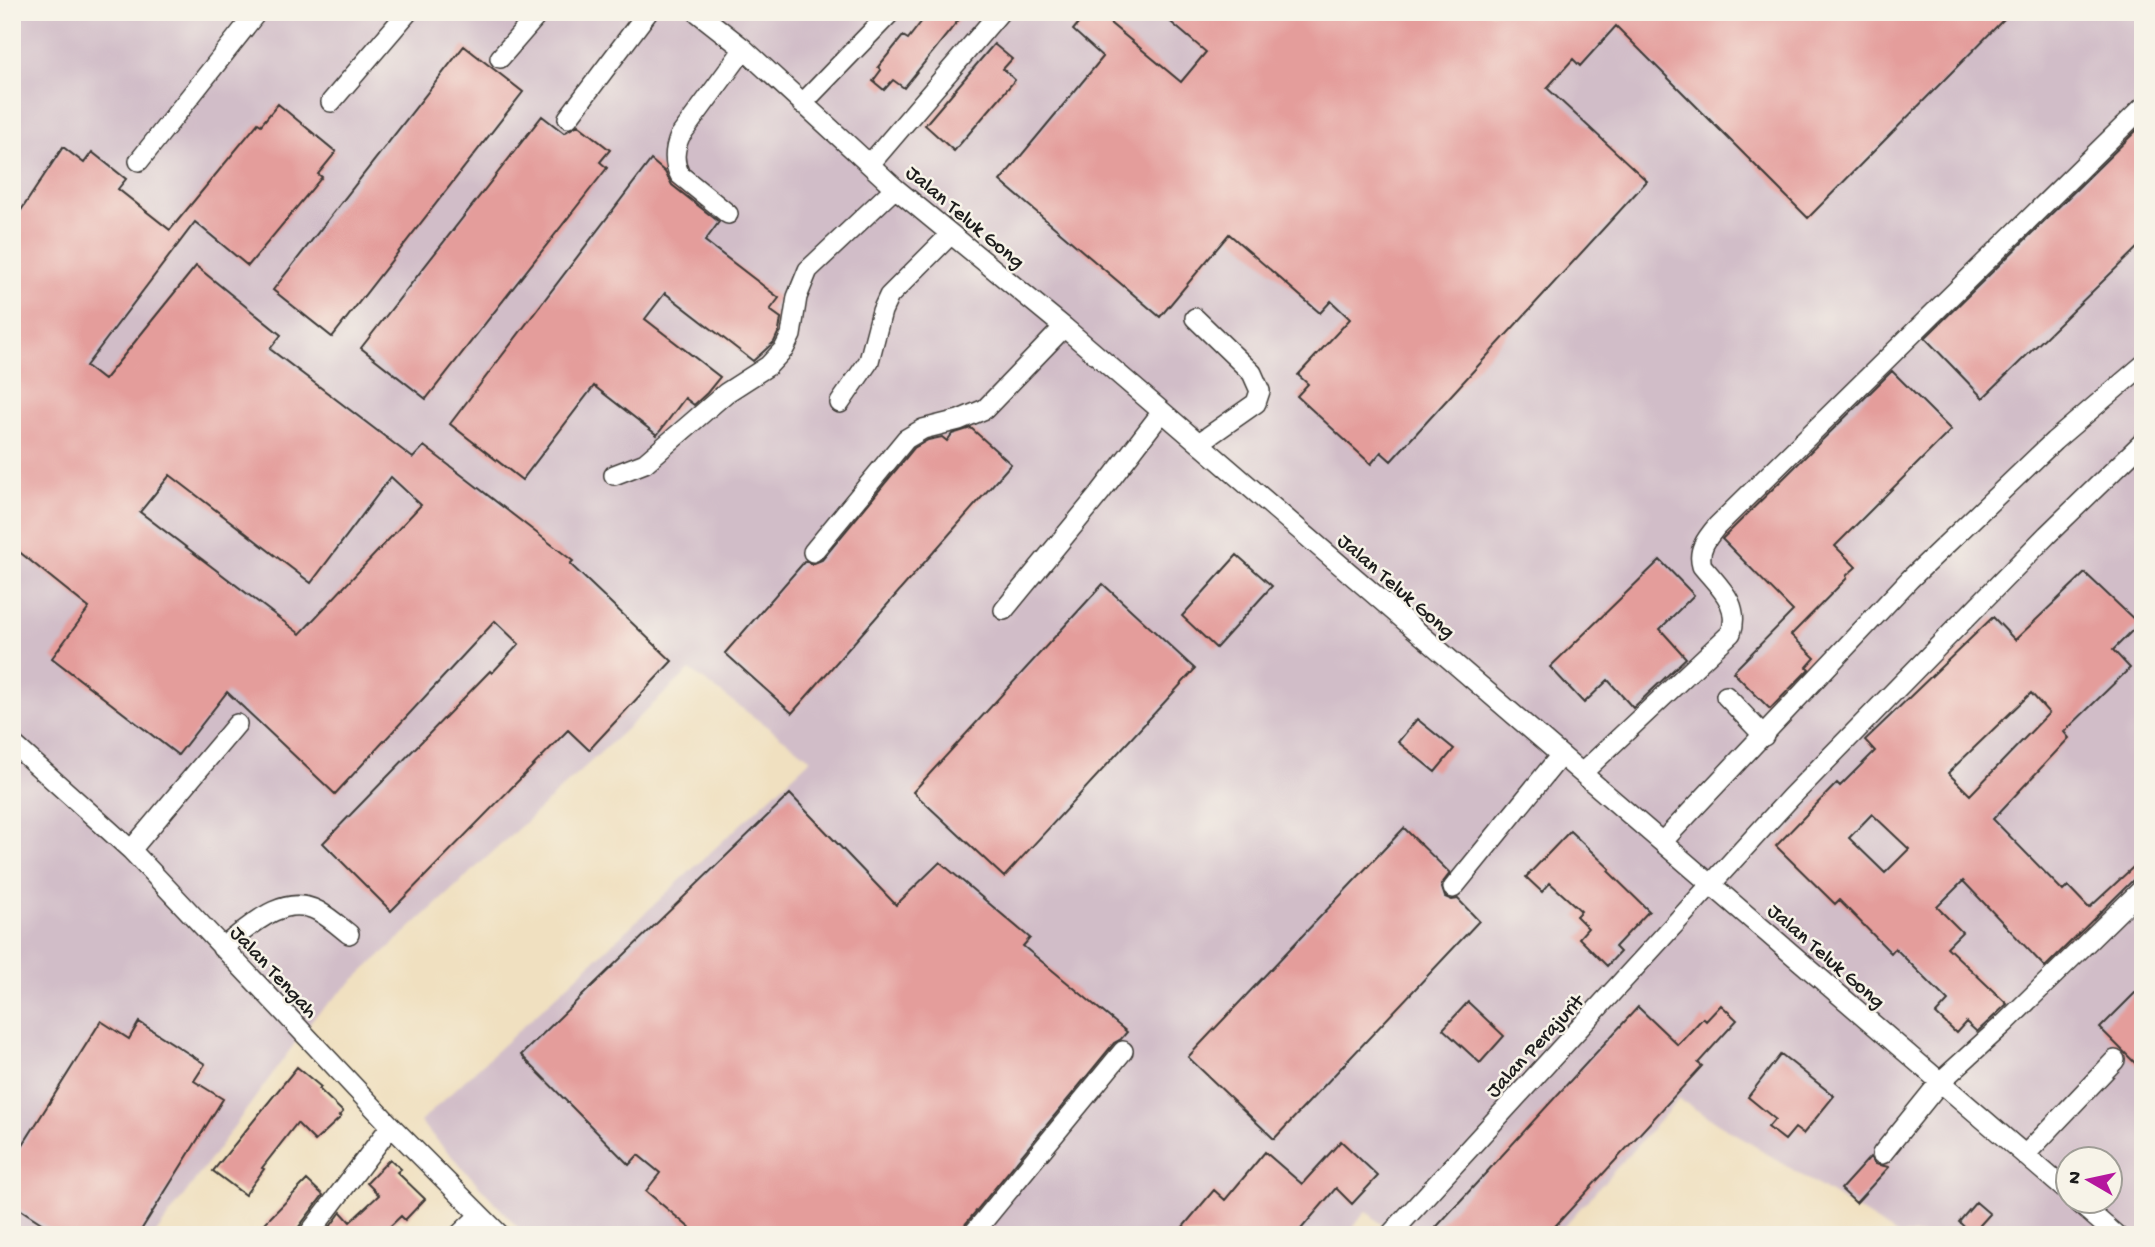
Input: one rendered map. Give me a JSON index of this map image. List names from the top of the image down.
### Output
{
  "streets": {
    "street": ["Jalan Teluk Gong", "Jalan Tengah", "Jalan Perajurit"]
  },
  "crossings": [
    ["Jalan Teluk Gong", "Jalan Perajurit"]
  ],
  "north": "left"
}
